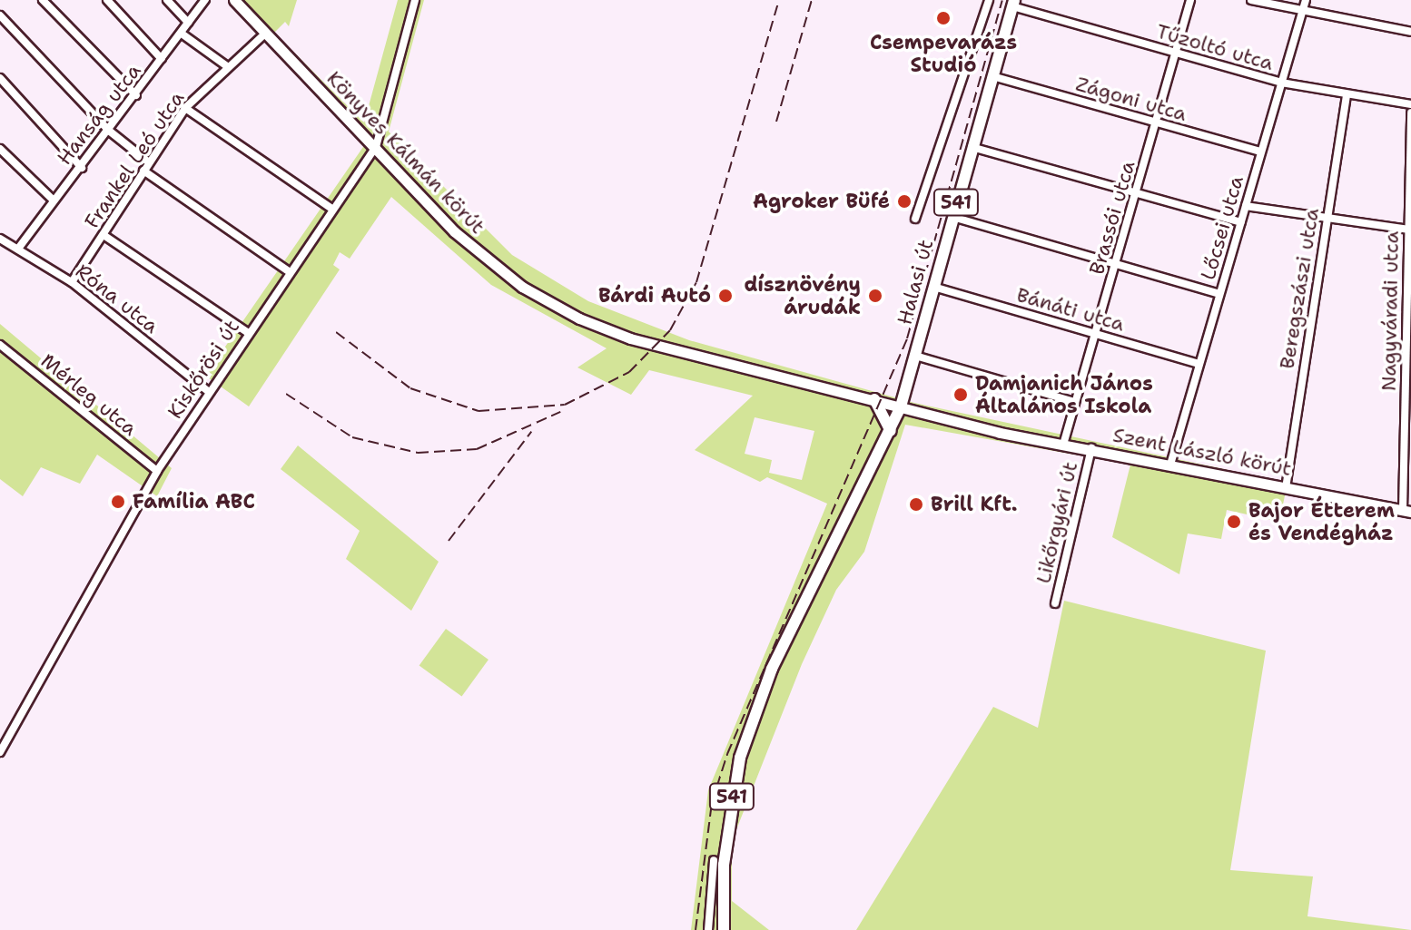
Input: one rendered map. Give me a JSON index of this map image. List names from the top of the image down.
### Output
{
  "streets": {
    "main road": ["541", "Halasi út"],
    "street": [
      "Tűzoltó utca",
      "Zágoni utca",
      "Hanság utca",
      "Könyves Kálmán körút",
      "Frankel Leó utca",
      "Brassói utca",
      "Lőcsei utca",
      "Beregszászi utca",
      "Róna utca",
      "Bánáti utca",
      "Nagyváradi utca",
      "Kiskőrösi út",
      "Mérleg utca",
      "Szent László körút",
      "Likőrgyári út"
    ]
  },
  "crossings": [
    ["Tűzoltó utca", "Brassói utca"],
    ["Tűzoltó utca", "Lőcsei utca"],
    ["Tűzoltó utca", "Halasi út"],
    ["Tűzoltó utca", "Beregszászi utca"],
    ["Zágoni utca", "Brassói utca"],
    ["Zágoni utca", "Lőcsei utca"],
    ["Zágoni utca", "Halasi út"],
    ["Hanság utca", "Róna utca"],
    ["Könyves Kálmán körút", "Frankel Leó utca"],
    ["Könyves Kálmán körút", "Halasi út"],
    ["Könyves Kálmán körút", "Kiskőrösi út"],
    ["Könyves Kálmán körút", "Szent László körút"],
    ["Frankel Leó utca", "Róna utca"],
    ["Brassói utca", "Bánáti utca"],
    ["Brassói utca", "Szent László körút"],
    ["Lőcsei utca", "Bánáti utca"],
    ["Lőcsei utca", "Szent László körút"],
    ["Halasi út", "Bánáti utca"],
    ["Halasi út", "Szent László körút"],
    ["Beregszászi utca", "Szent László körút"],
    ["Róna utca", "Kiskőrösi út"],
    ["Nagyváradi utca", "Szent László körút"],
    ["Kiskőrösi út", "Mérleg utca"],
    ["Szent László körút", "Likőrgyári út"]
  ],
  "places": [
    "Csempevarázs Studió",
    "Agroker Büfé",
    "Bárdi Autó",
    "dísznövény árudák",
    "Damjanich János Általános Iskola",
    "Família ABC",
    "Brill Kft.",
    "Bajor Étterem és Vendégház"
  ]
}
